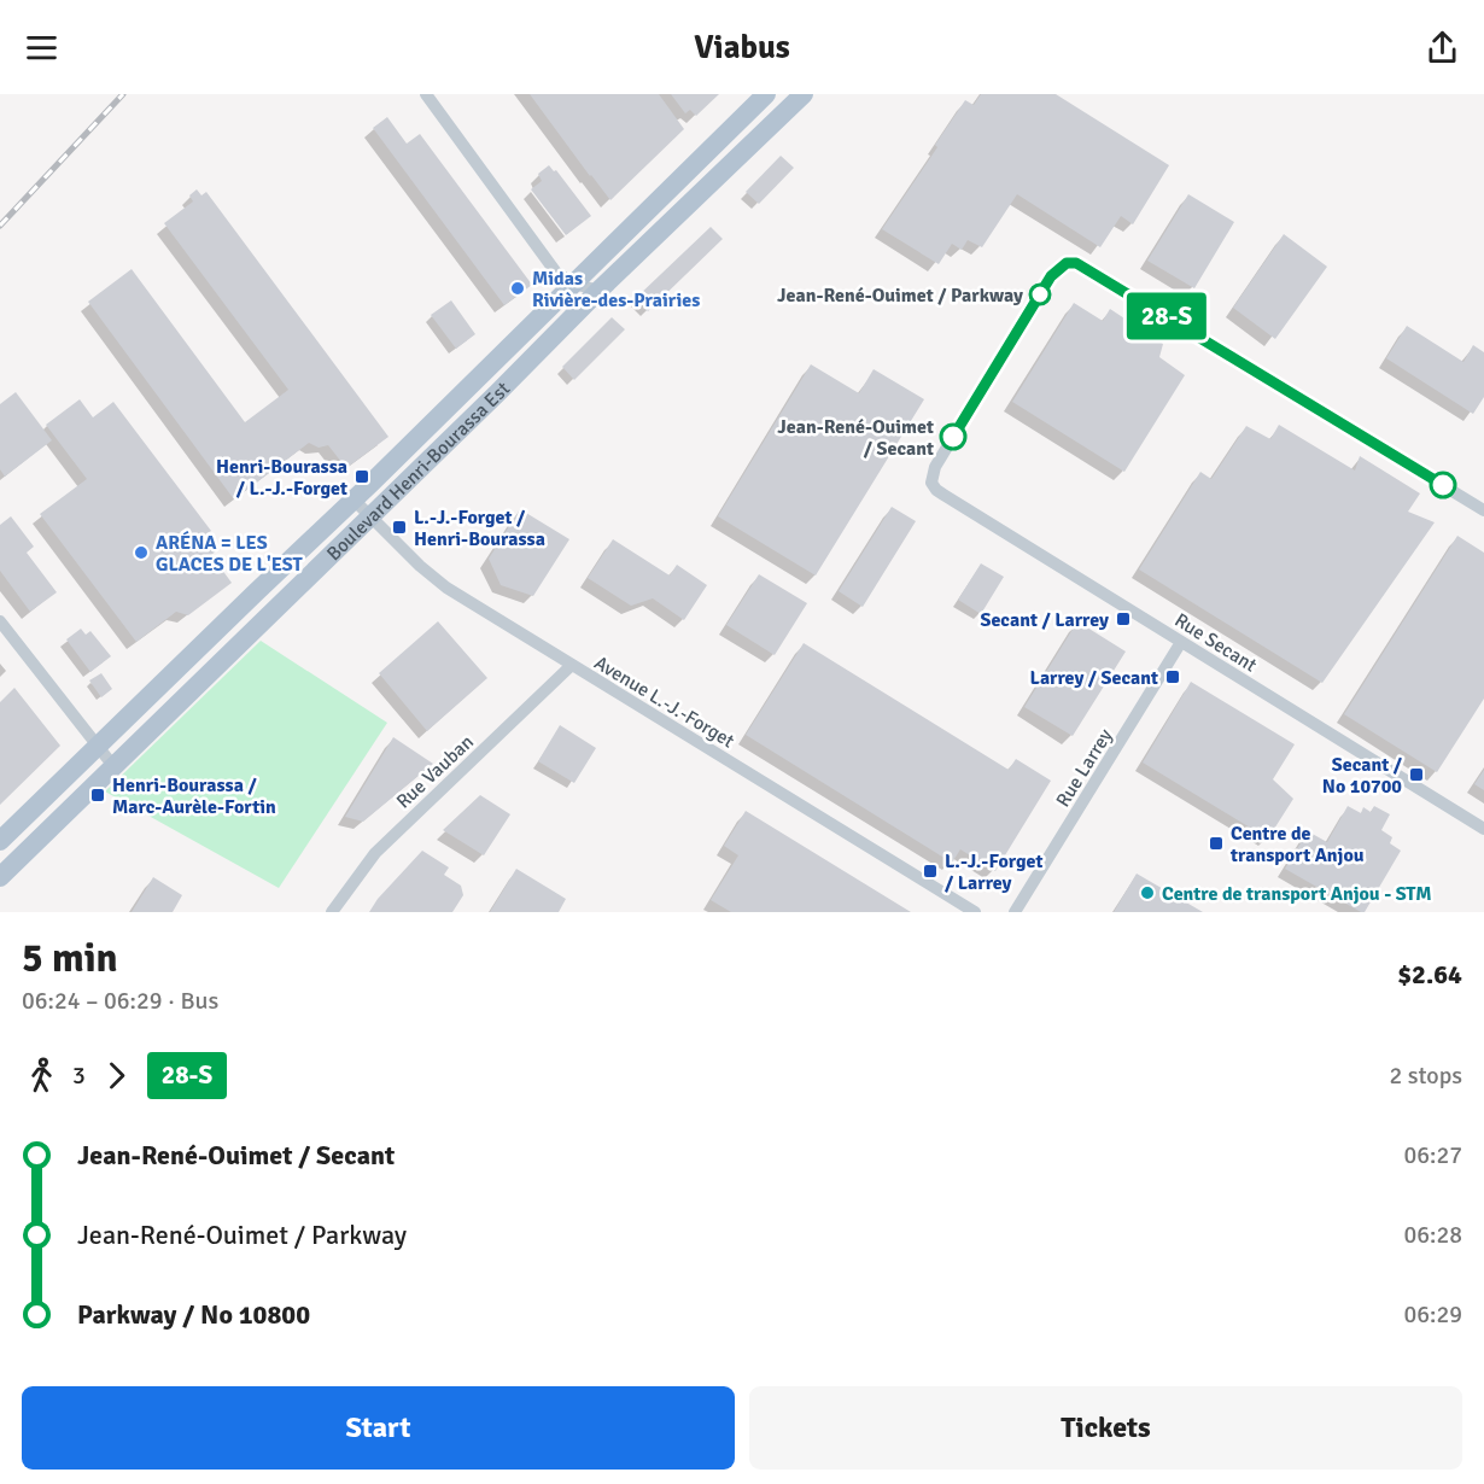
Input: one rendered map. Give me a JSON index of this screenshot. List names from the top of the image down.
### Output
{
  "streets": {
    "main road": ["Boulevard Henri-Bourassa Est"],
    "street": [
      "Rue Secant",
      "Avenue L.-J.-Forget",
      "Rue Larrey",
      "Rue Vauban"
    ]
  },
  "crossings": [
    ["Boulevard Henri-Bourassa Est", "Avenue L.-J.-Forget"],
    ["Rue Secant", "Rue Larrey"],
    ["Avenue L.-J.-Forget", "Rue Vauban"]
  ],
  "places": {
    "other": [
      "Midas Rivière-des-Prairies",
      "Jean-René-Ouimet / Parkway",
      "Jean-René-Ouimet / Secant",
      "ARÉNA = LES GLACES DE L'EST",
      "Centre de transport Anjou - STM"
    ],
    "transit": [
      "Henri-Bourassa / L.-J.-Forget",
      "L.-J.-Forget / Henri-Bourassa",
      "Secant / Larrey",
      "Larrey / Secant",
      "Secant / No 10700",
      "Henri-Bourassa / Marc-Aurèle-Fortin",
      "Centre de transport Anjou",
      "L.-J.-Forget / Larrey"
    ]
  },
  "lines": ["bus line 28-S"],
  "page": {
    "header": "Viabus",
    "on_map": "28-S",
    "heading": ["5 min", "06:24 – 06:29 · Bus", "$2.64"],
    "legs": ["3", "28-S", "2 stops"],
    "list": [
      {
        "name": "Jean-René-Ouimet / Secant",
        "value": "06:27"
      },
      {
        "name": "Jean-René-Ouimet / Parkway",
        "value": "06:28"
      },
      {
        "name": "Parkway / No 10800",
        "value": "06:29"
      }
    ],
    "buttons": ["Start", "Tickets"]
  }
}
